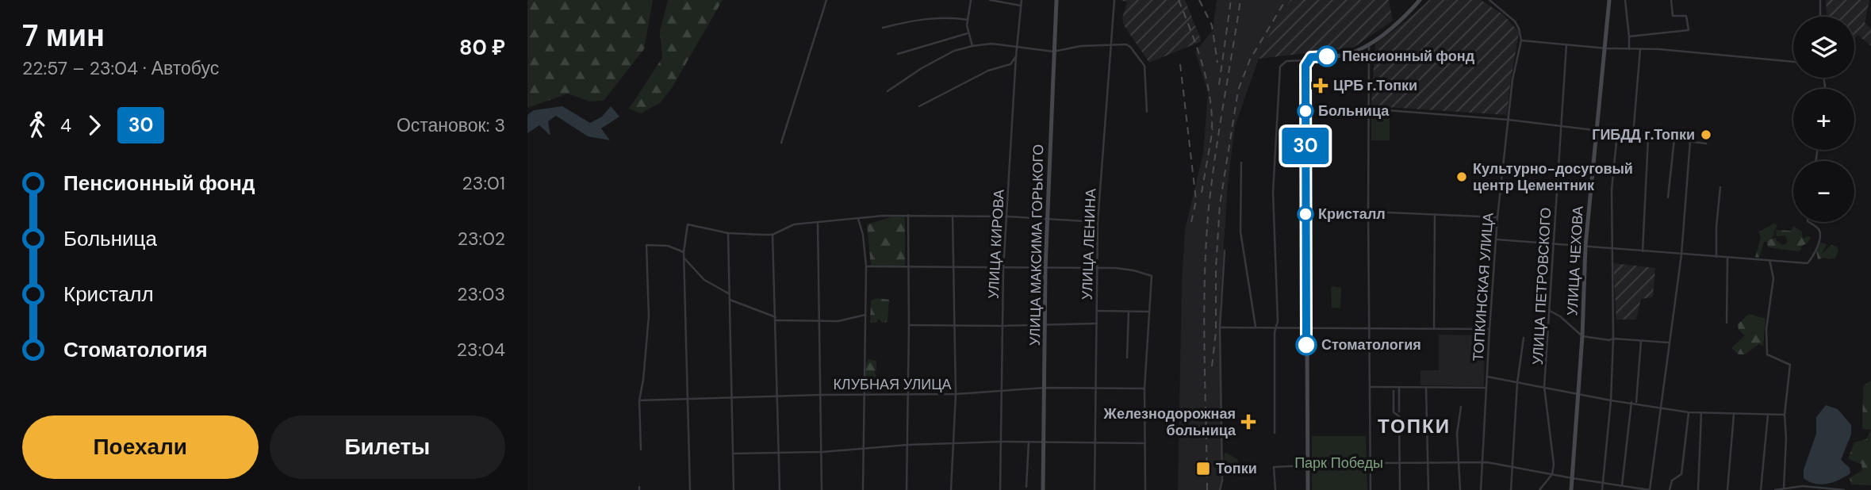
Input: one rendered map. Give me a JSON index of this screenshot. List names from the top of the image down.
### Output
{
  "streets": {
    "street": [
      "УЛИЦА КИРОВА",
      "УЛИЦА ЛЕНИНА",
      "УЛИЦА МАКСИМА ГОРЬКОГО",
      "УЛИЦА ЧЕХОВА",
      "УЛИЦА ПЕТРОВСКОГО",
      "ТОПКИНСКАЯ УЛИЦА",
      "КЛУБНАЯ УЛИЦА"
    ]
  },
  "crossings": [
    ["УЛИЦА КИРОВА", "КЛУБНАЯ УЛИЦА"],
    ["УЛИЦА ЛЕНИНА", "КЛУБНАЯ УЛИЦА"],
    ["УЛИЦА МАКСИМА ГОРЬКОГО", "КЛУБНАЯ УЛИЦА"]
  ],
  "districts": ["ТОПКИ"],
  "parks": ["Парк Победы"],
  "places": {
    "other": [
      "Пенсионный фонд",
      "Больница",
      "ГИБДД г.Топки",
      "Культурно-досуговый центр Цементник",
      "Кристалл",
      "Стоматология"
    ],
    "health": ["ЦРБ г.Топки", "Железнодорожная больница"],
    "transit": ["Топки"]
  },
  "lines": ["bus line 30"],
  "page": {
    "heading": ["7 мин", "22:57 – 23:04 · Автобус", "80 ₽"],
    "on_map": "30",
    "map_buttons": ["+", "−"],
    "legs": ["4", "30", "Остановок: 3"],
    "list": [
      {
        "name": "Пенсионный фонд",
        "value": "23:01"
      },
      {
        "name": "Больница",
        "value": "23:02"
      },
      {
        "name": "Кристалл",
        "value": "23:03"
      },
      {
        "name": "Стоматология",
        "value": "23:04"
      }
    ],
    "buttons": ["Поехали", "Билеты"]
  }
}
